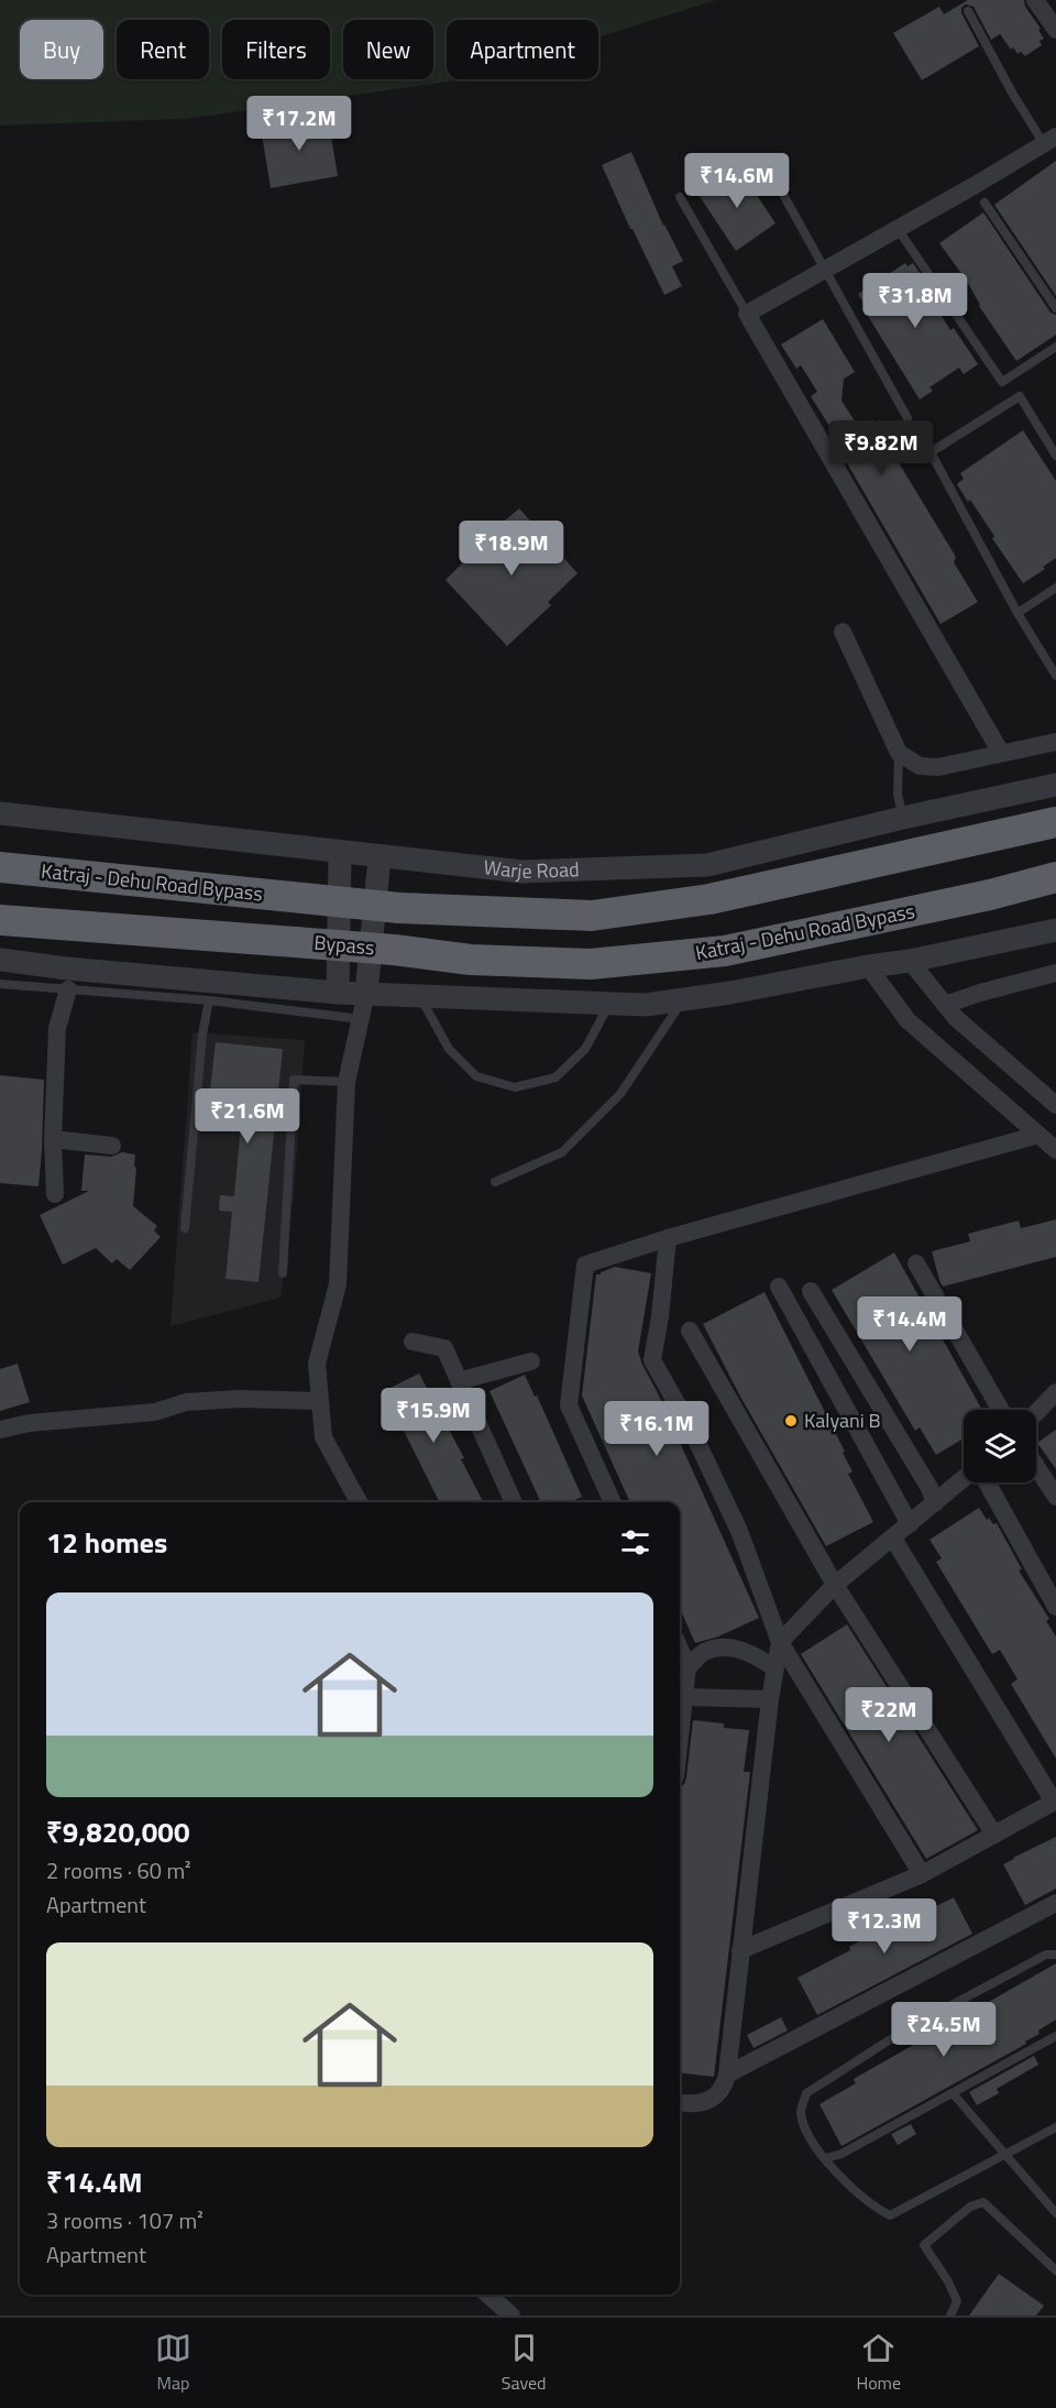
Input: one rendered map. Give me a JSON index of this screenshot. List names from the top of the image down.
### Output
{
  "streets": {
    "highway": ["Katraj - Dehu Road Bypass", "Bypass"],
    "street": ["Warje Road"]
  },
  "crossings": [
    ["Katraj - Dehu Road Bypass", "Bypass"]
  ],
  "places": ["Kalyani B"],
  "page": {
    "chip": [
      "Buy",
      "Rent",
      "Filters",
      "New",
      "Apartment"
    ],
    "price": [
      "₹17.2M",
      "₹14.6M",
      "₹31.8M",
      "₹9.82M",
      "₹18.9M",
      "₹21.6M",
      "₹14.4M",
      "₹15.9M",
      "₹16.1M",
      "₹22M",
      "₹12.3M",
      "₹24.5M"
    ],
    "heading": "12 homes",
    "list": [
      {
        "name": "₹9,820,000",
        "note": "2 rooms · 60 m² · Apartment"
      },
      {
        "name": "₹14.4M",
        "note": "3 rooms · 107 m² · Apartment"
      }
    ],
    "tabs": ["Map", "Saved", "Home"]
  }
}
